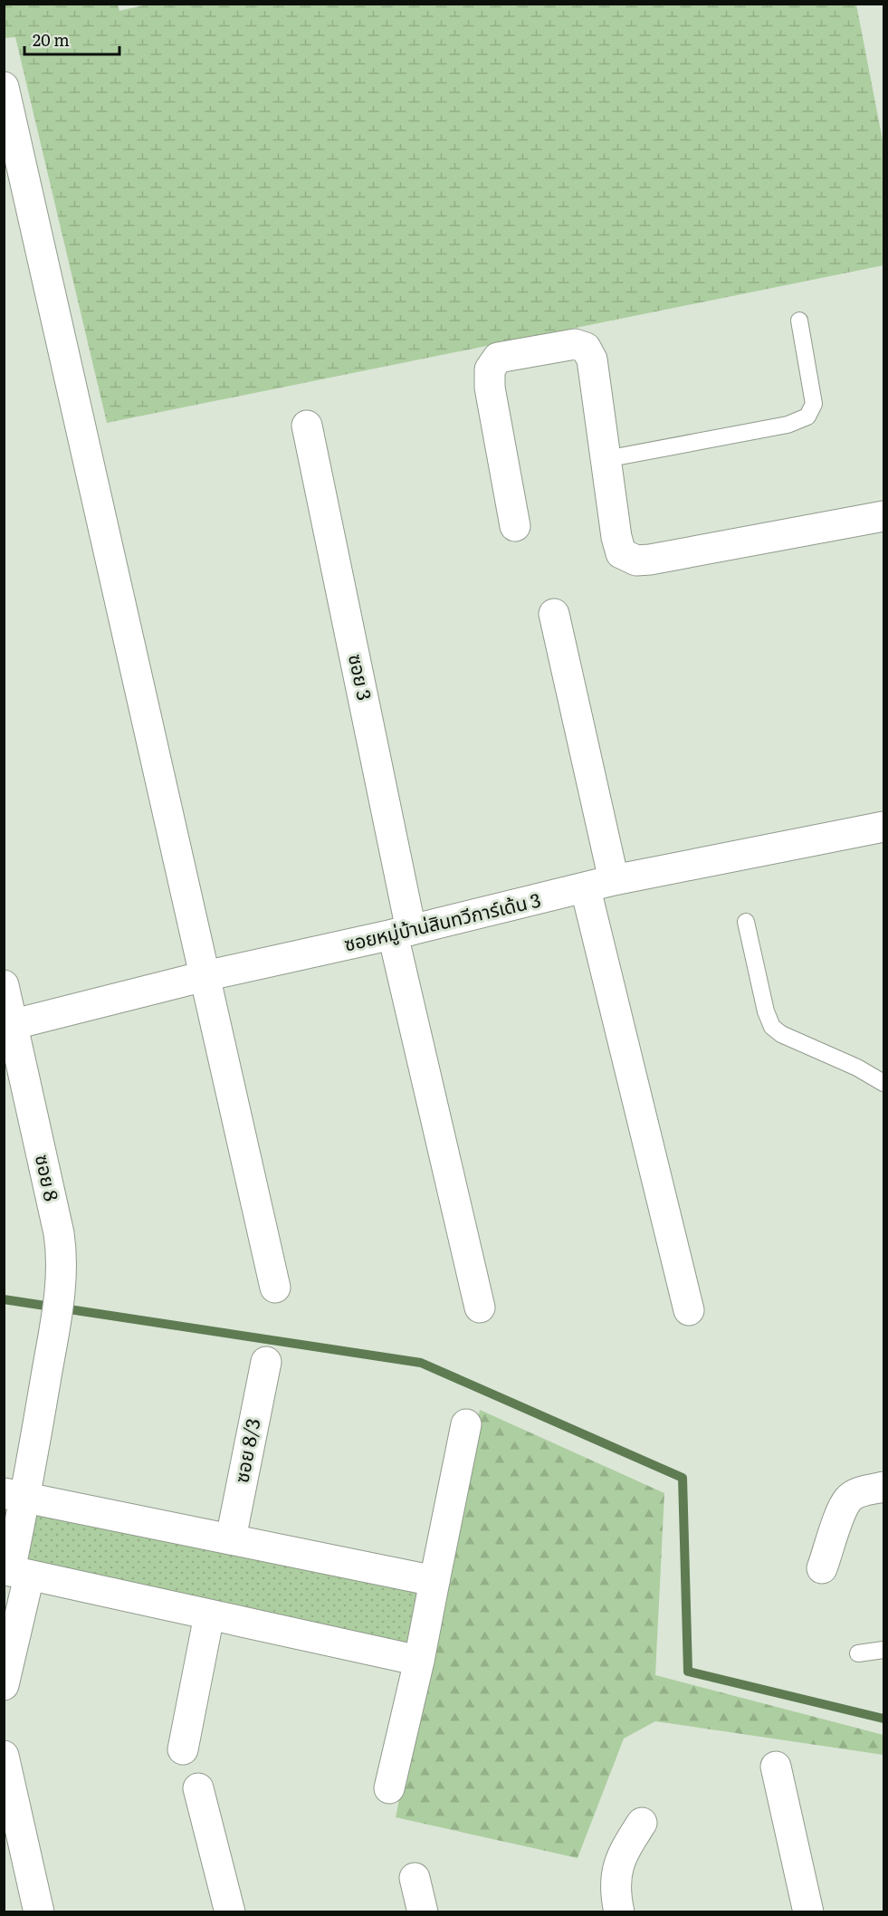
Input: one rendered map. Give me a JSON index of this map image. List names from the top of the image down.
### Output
{
  "streets": {
    "street": [
      "ซอย 3",
      "ซอยหมู่บ้าน่สินทวีการ์เด้น 3",
      "ซอย 8",
      "ซอย 8/3"
    ]
  },
  "crossings": [
    ["ซอย 3", "ซอยหมู่บ้าน่สินทวีการ์เด้น 3"],
    ["ซอยหมู่บ้าน่สินทวีการ์เด้น 3", "ซอย 8"]
  ],
  "scale_bar": "20 m"
}
